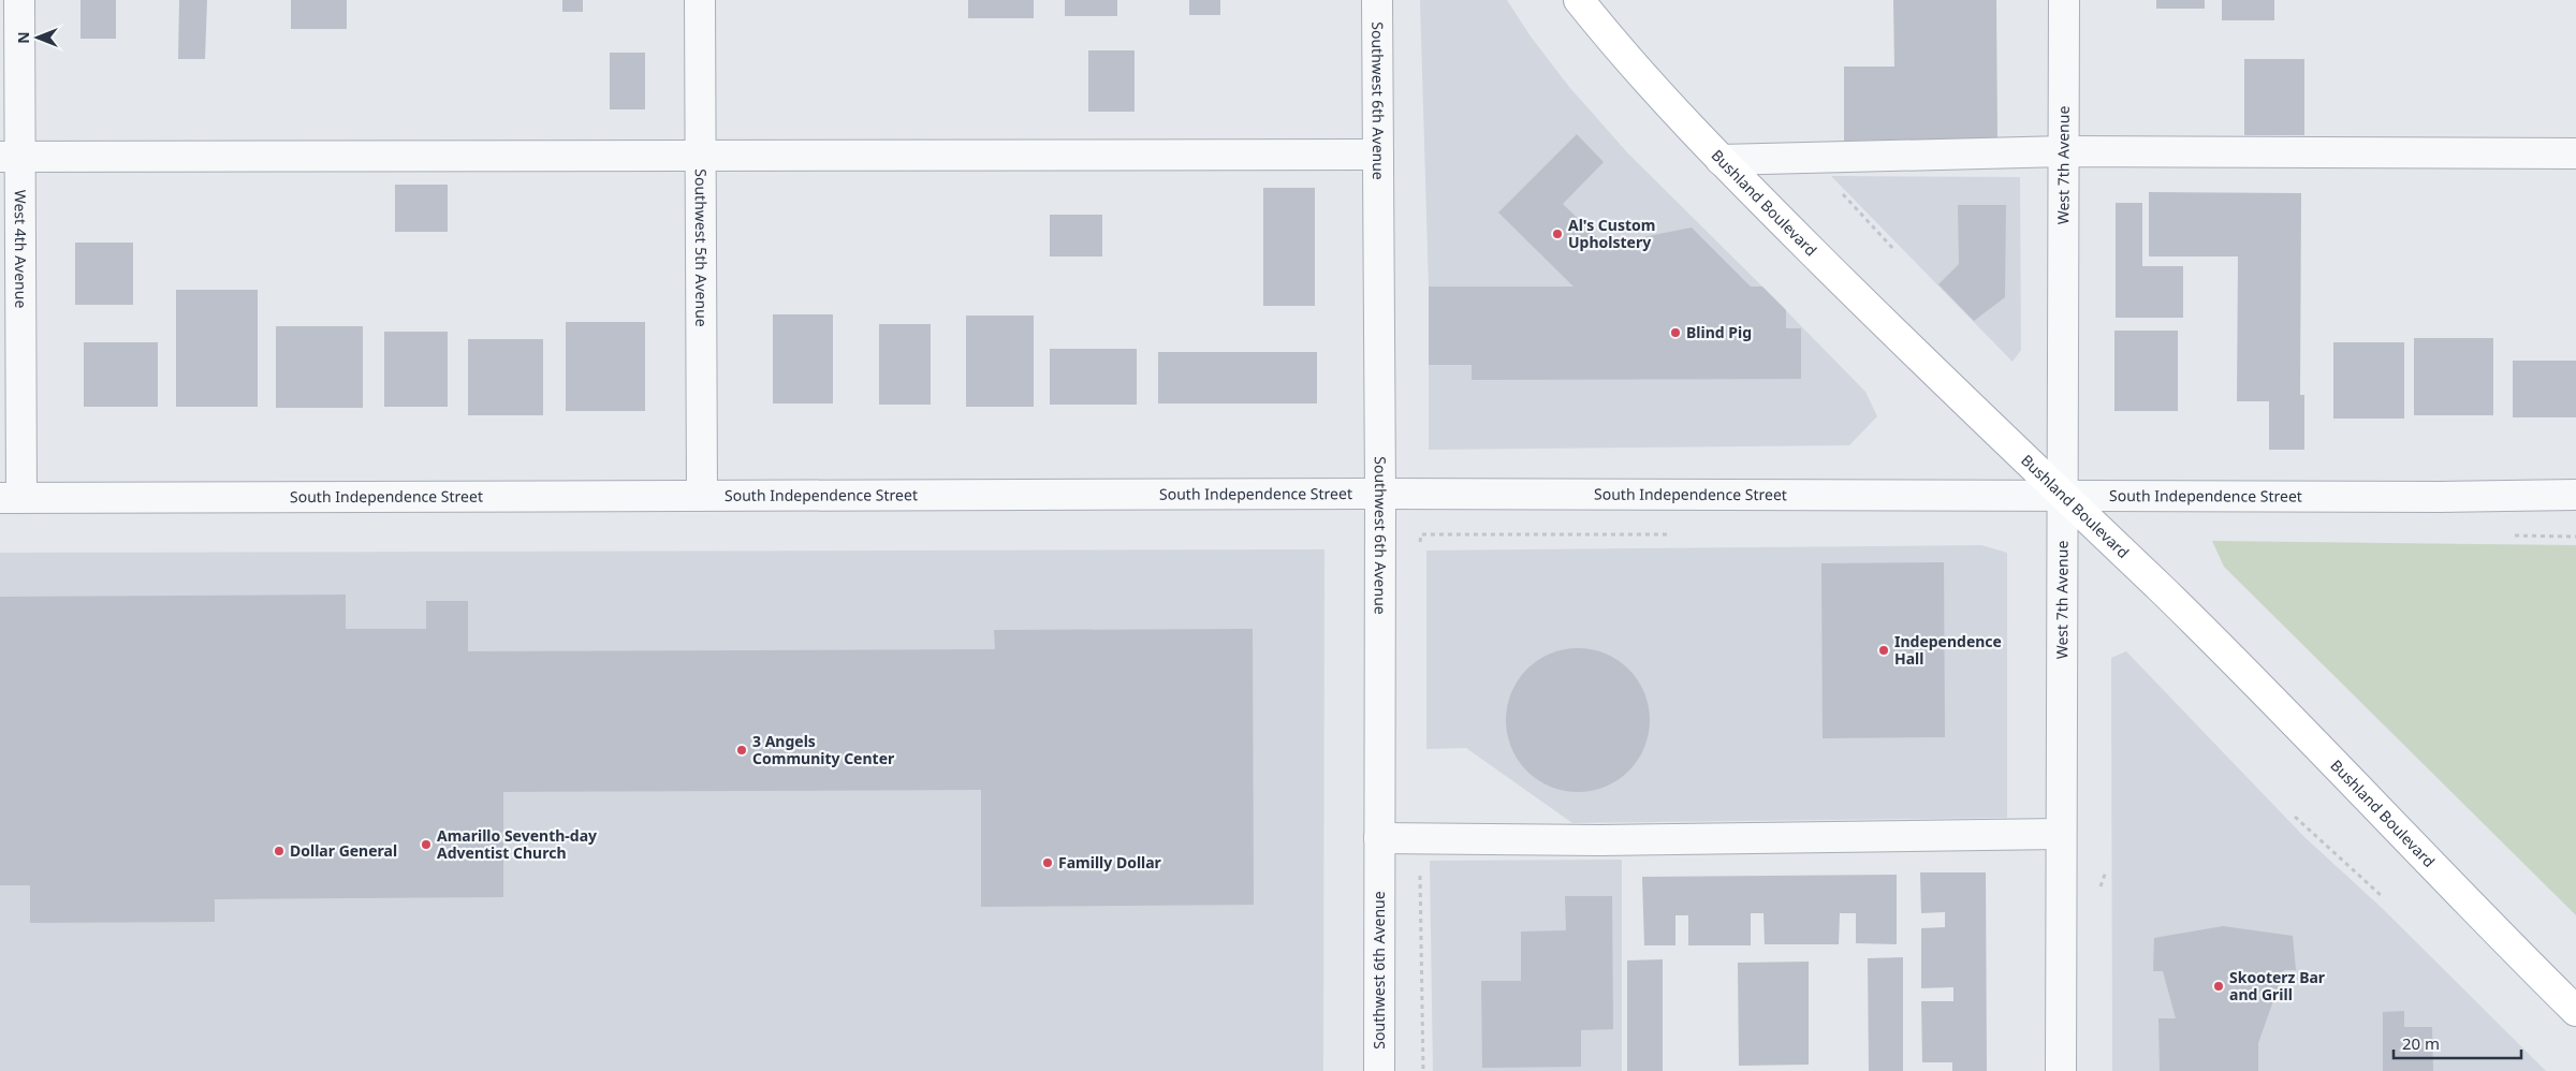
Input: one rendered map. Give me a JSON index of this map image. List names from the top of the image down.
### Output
{
  "streets": {
    "main road": ["Bushland Boulevard"],
    "street": [
      "Southwest 6th Avenue",
      "West 7th Avenue",
      "Southwest 5th Avenue",
      "West 4th Avenue",
      "South Independence Street"
    ]
  },
  "crossings": [
    ["Southwest 6th Avenue", "South Independence Street"],
    ["West 7th Avenue", "Bushland Boulevard"],
    ["West 7th Avenue", "South Independence Street"],
    ["Bushland Boulevard", "South Independence Street"],
    ["Southwest 5th Avenue", "South Independence Street"],
    ["West 4th Avenue", "South Independence Street"]
  ],
  "places": [
    "Al's Custom Upholstery",
    "Blind Pig",
    "Independence Hall",
    "3 Angels Community Center",
    "Amarillo Seventh-day Adventist Church",
    "Dollar General",
    "Familly Dollar",
    "Skooterz Bar and Grill"
  ],
  "scale_bar": "20 m",
  "north": "left"
}
